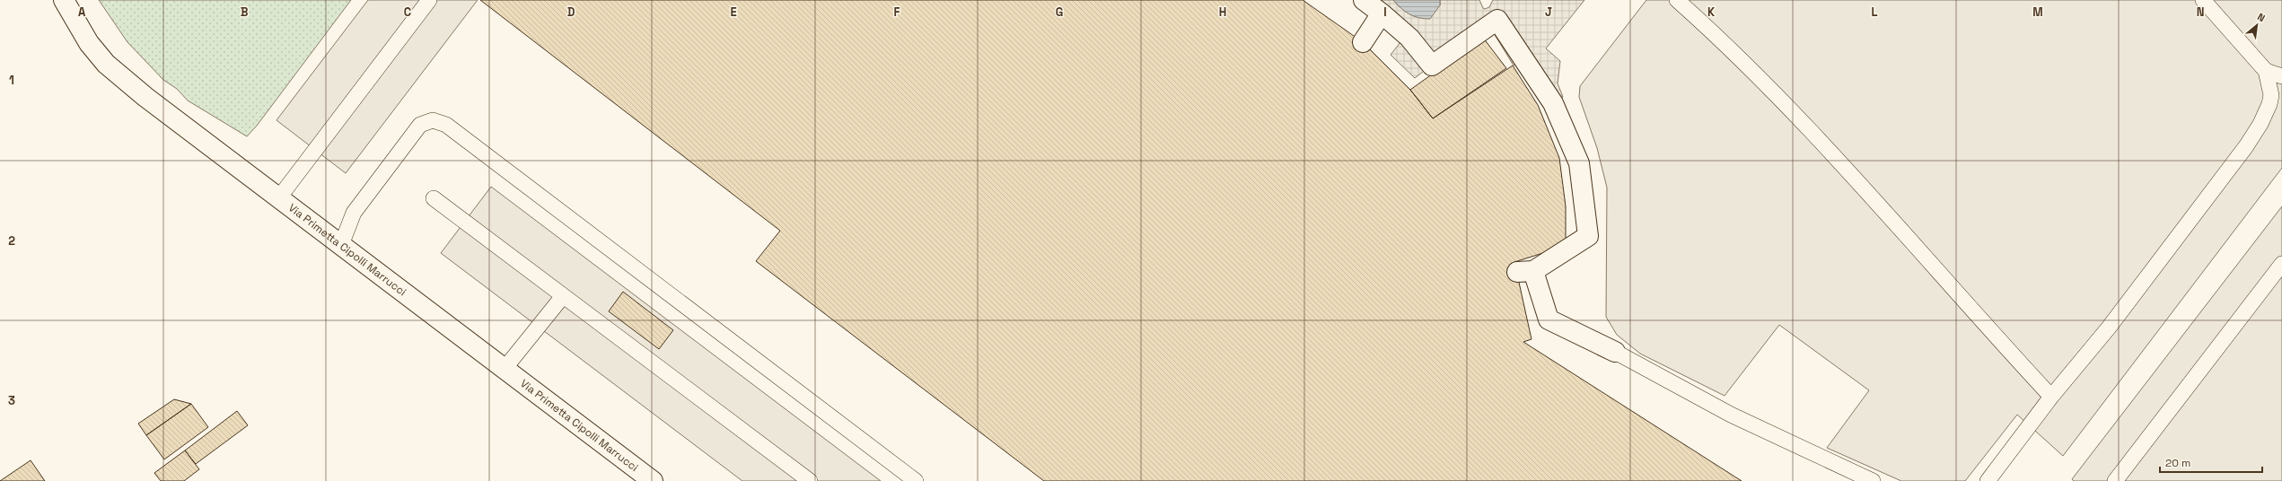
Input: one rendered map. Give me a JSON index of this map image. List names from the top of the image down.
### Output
{
  "streets": {
    "street": ["Via Primetta Cipolli Marrucci"]
  },
  "scale_bar": "20 m",
  "north": "top right",
  "grid": {
    "columns": [
      "A",
      "B",
      "C",
      "D",
      "E",
      "F",
      "G",
      "H",
      "I",
      "J",
      "K",
      "L",
      "M",
      "N"
    ],
    "rows": ["1", "2", "3"]
  }
}
